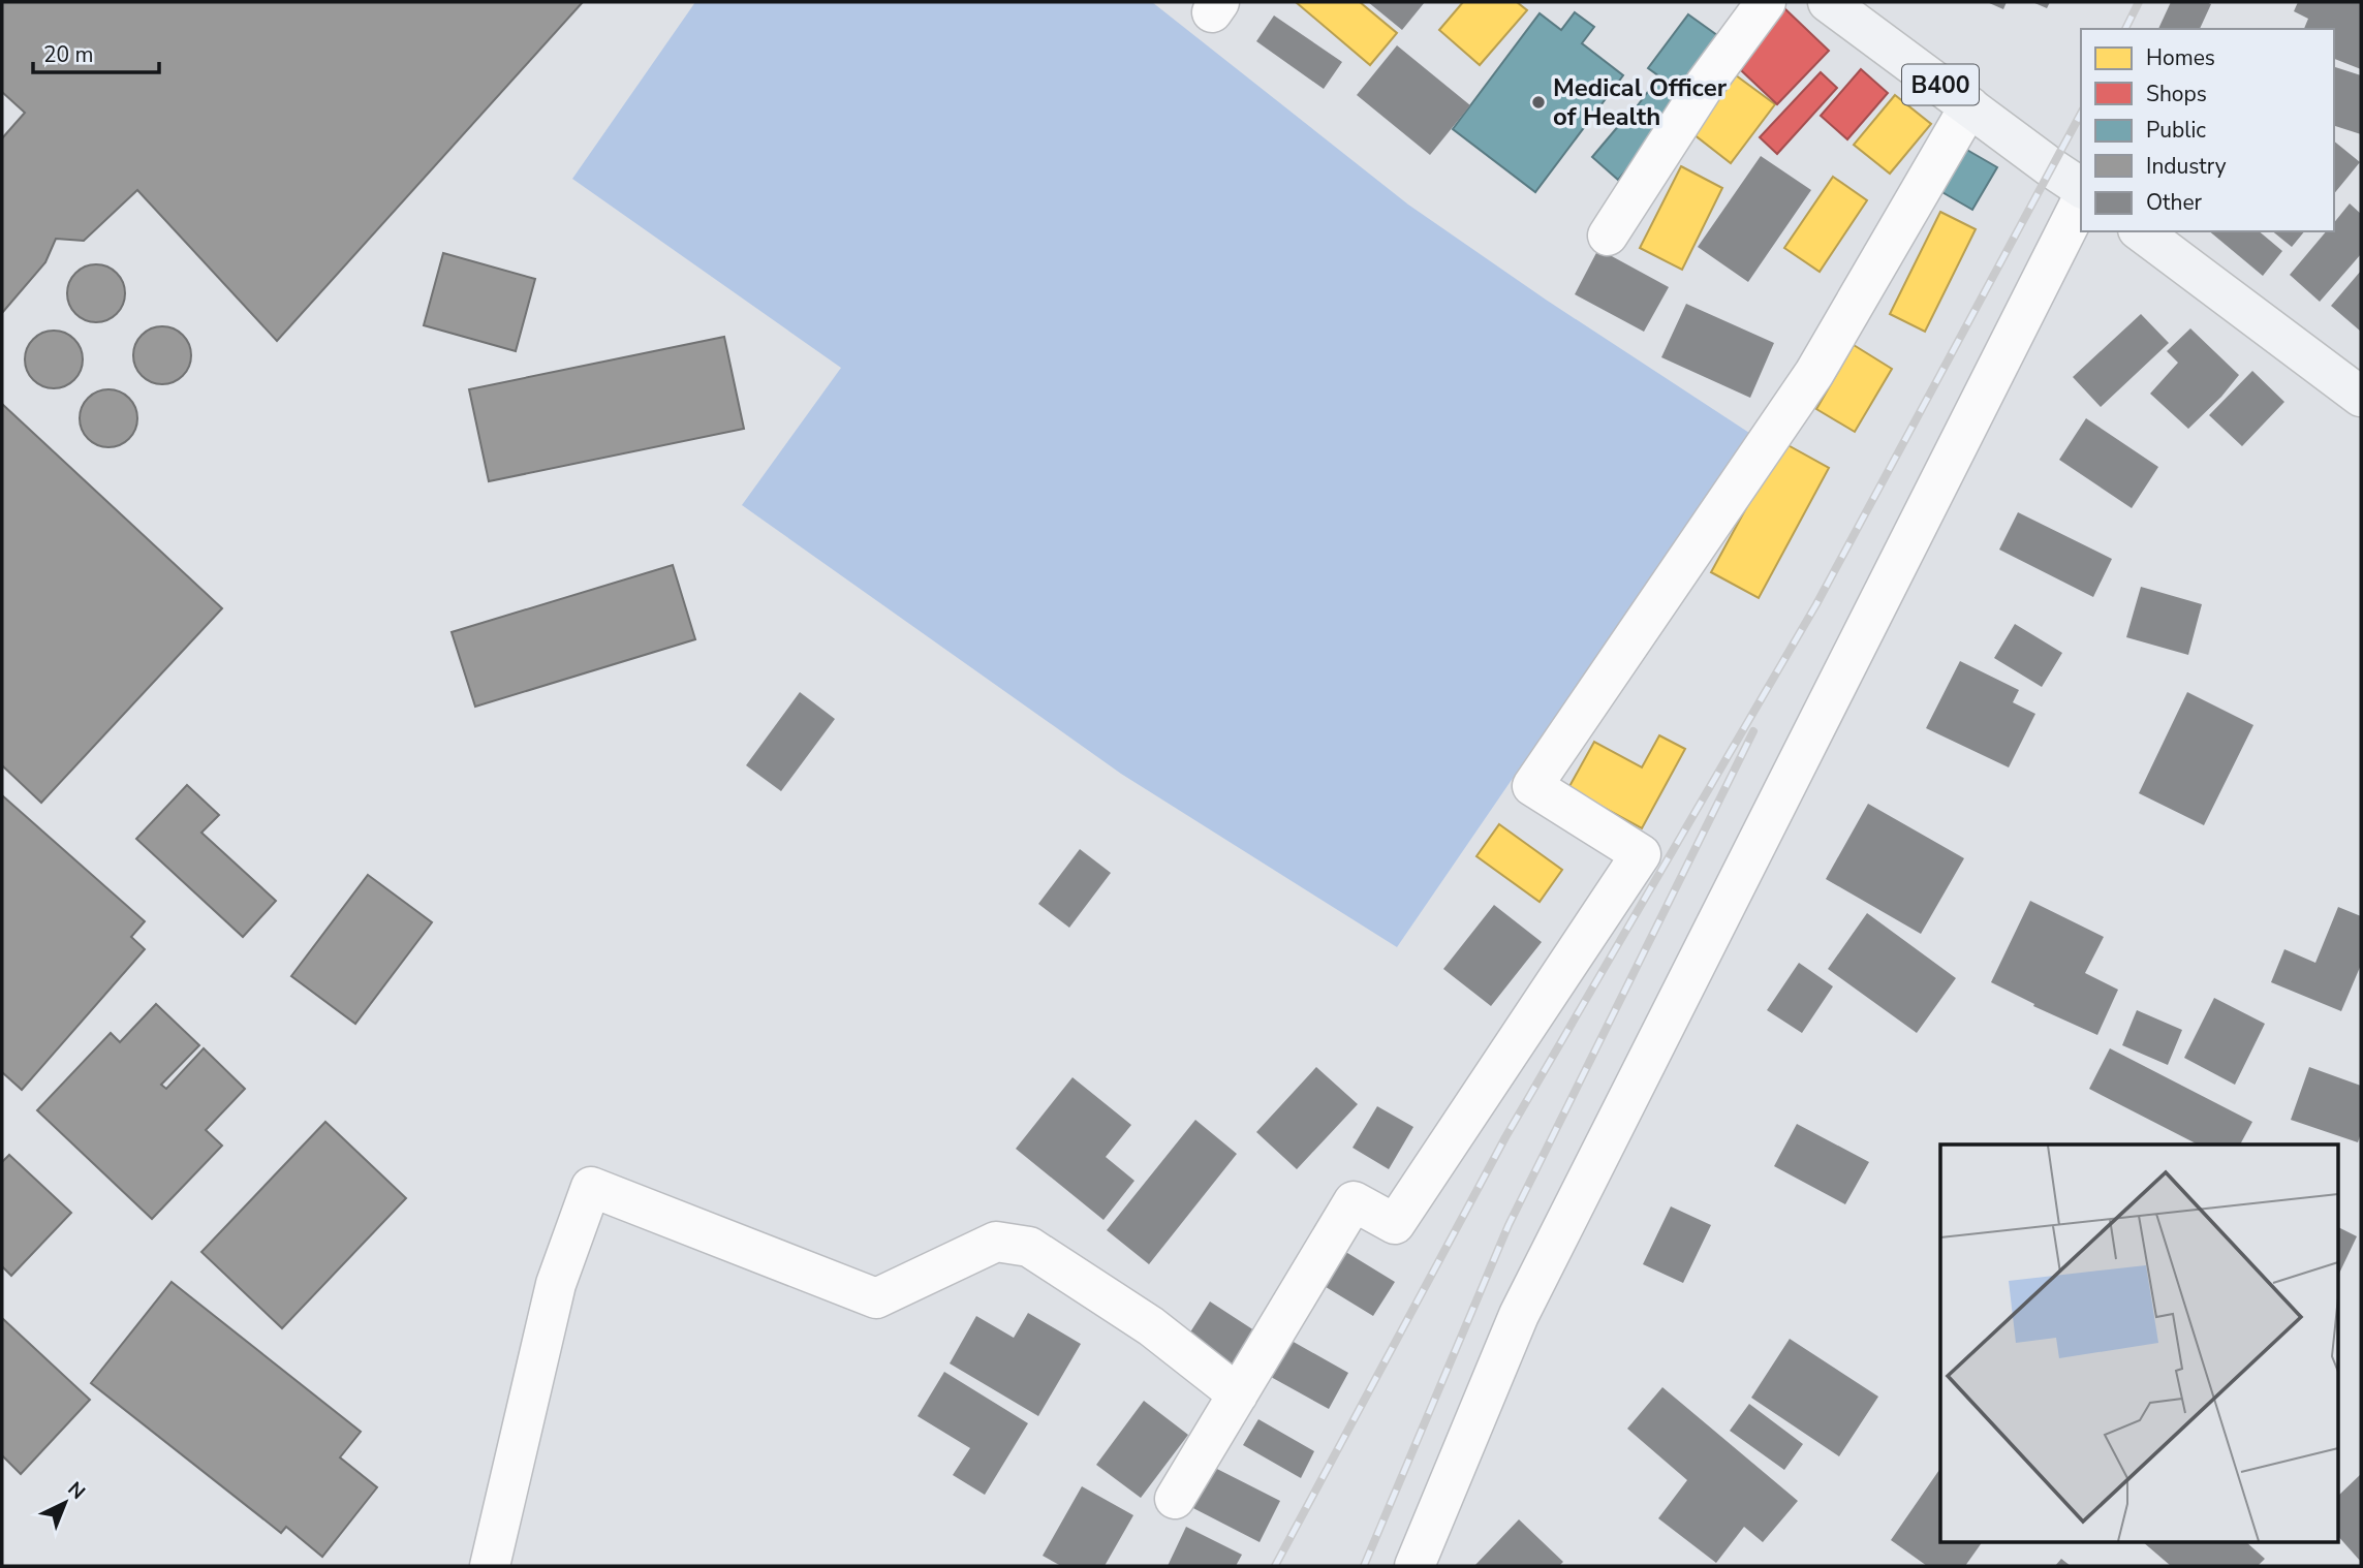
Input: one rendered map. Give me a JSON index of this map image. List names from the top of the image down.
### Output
{
  "streets": {
    "main road": ["B400"]
  },
  "places": ["Medical Officer of Health"],
  "legend": [
    "Homes",
    "Shops",
    "Public",
    "Industry",
    "Other"
  ],
  "scale_bar": "20 m",
  "north": "top right"
}
